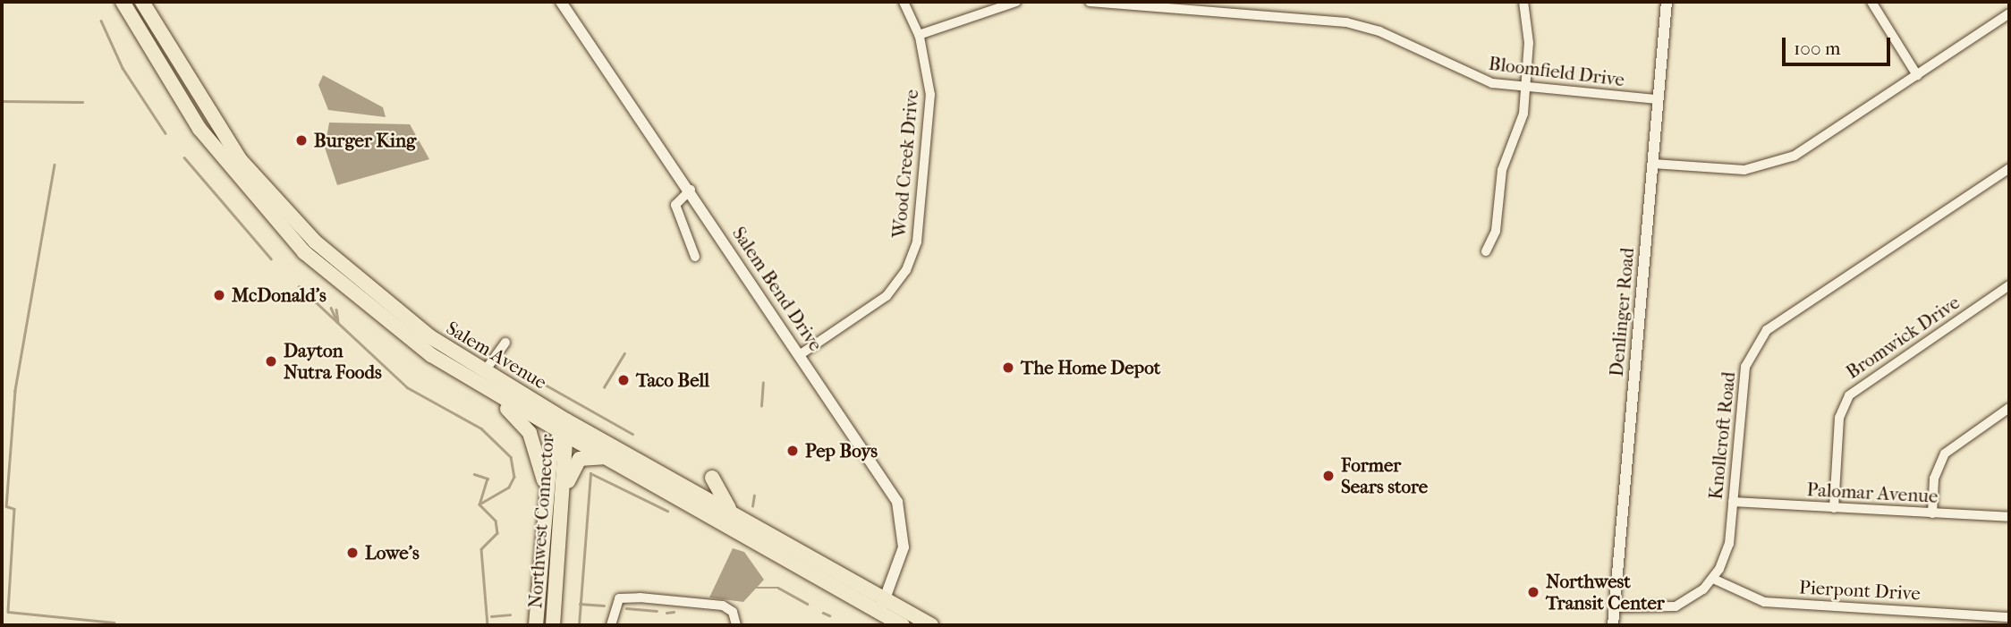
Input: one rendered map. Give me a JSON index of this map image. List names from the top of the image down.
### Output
{
  "streets": {
    "main road": ["Salem Avenue", "Northwest Connector"],
    "street": [
      "Bloomfield Drive",
      "Wood Creek Drive",
      "Salem Bend Drive",
      "Denlinger Road",
      "Bromwick Drive",
      "Knollcroft Road",
      "Palomar Avenue",
      "Pierpont Drive"
    ]
  },
  "crossings": [
    ["Bloomfield Drive", "Denlinger Road"],
    ["Wood Creek Drive", "Salem Bend Drive"],
    ["Salem Bend Drive", "Salem Avenue"],
    ["Denlinger Road", "Knollcroft Road"],
    ["Bromwick Drive", "Palomar Avenue"],
    ["Salem Avenue", "Northwest Connector"],
    ["Knollcroft Road", "Palomar Avenue"],
    ["Knollcroft Road", "Pierpont Drive"]
  ],
  "places": [
    "Burger King",
    "McDonald's",
    "Dayton Nutra Foods",
    "The Home Depot",
    "Taco Bell",
    "Pep Boys",
    "Former Sears store",
    "Lowe's",
    "Northwest Transit Center"
  ],
  "scale_bar": "100 m"
}
